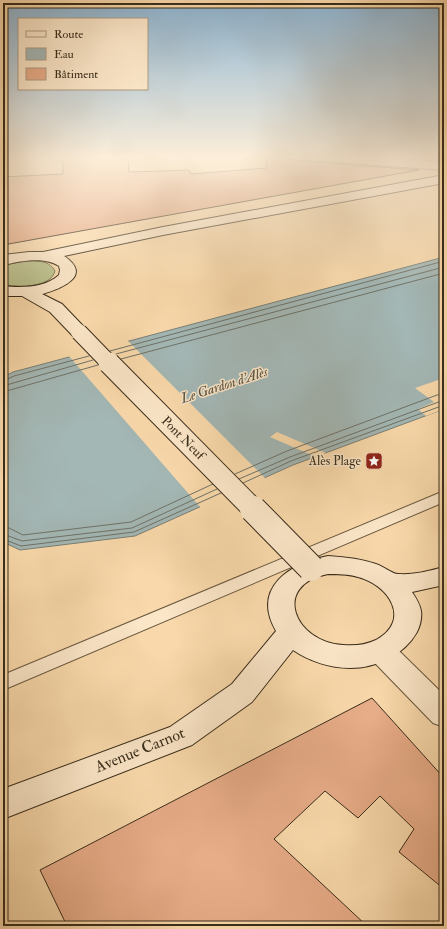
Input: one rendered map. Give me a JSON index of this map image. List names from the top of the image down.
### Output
{
  "streets": {
    "main road": ["Pont Neuf", "Avenue Carnot"]
  },
  "crossings": [
    ["Pont Neuf", "Avenue Carnot"]
  ],
  "water": ["Le Gardon d'Alès"],
  "places": {
    "place": ["Alès Plage"]
  },
  "legend": ["Route", "Eau", "Bâtiment"]
}
